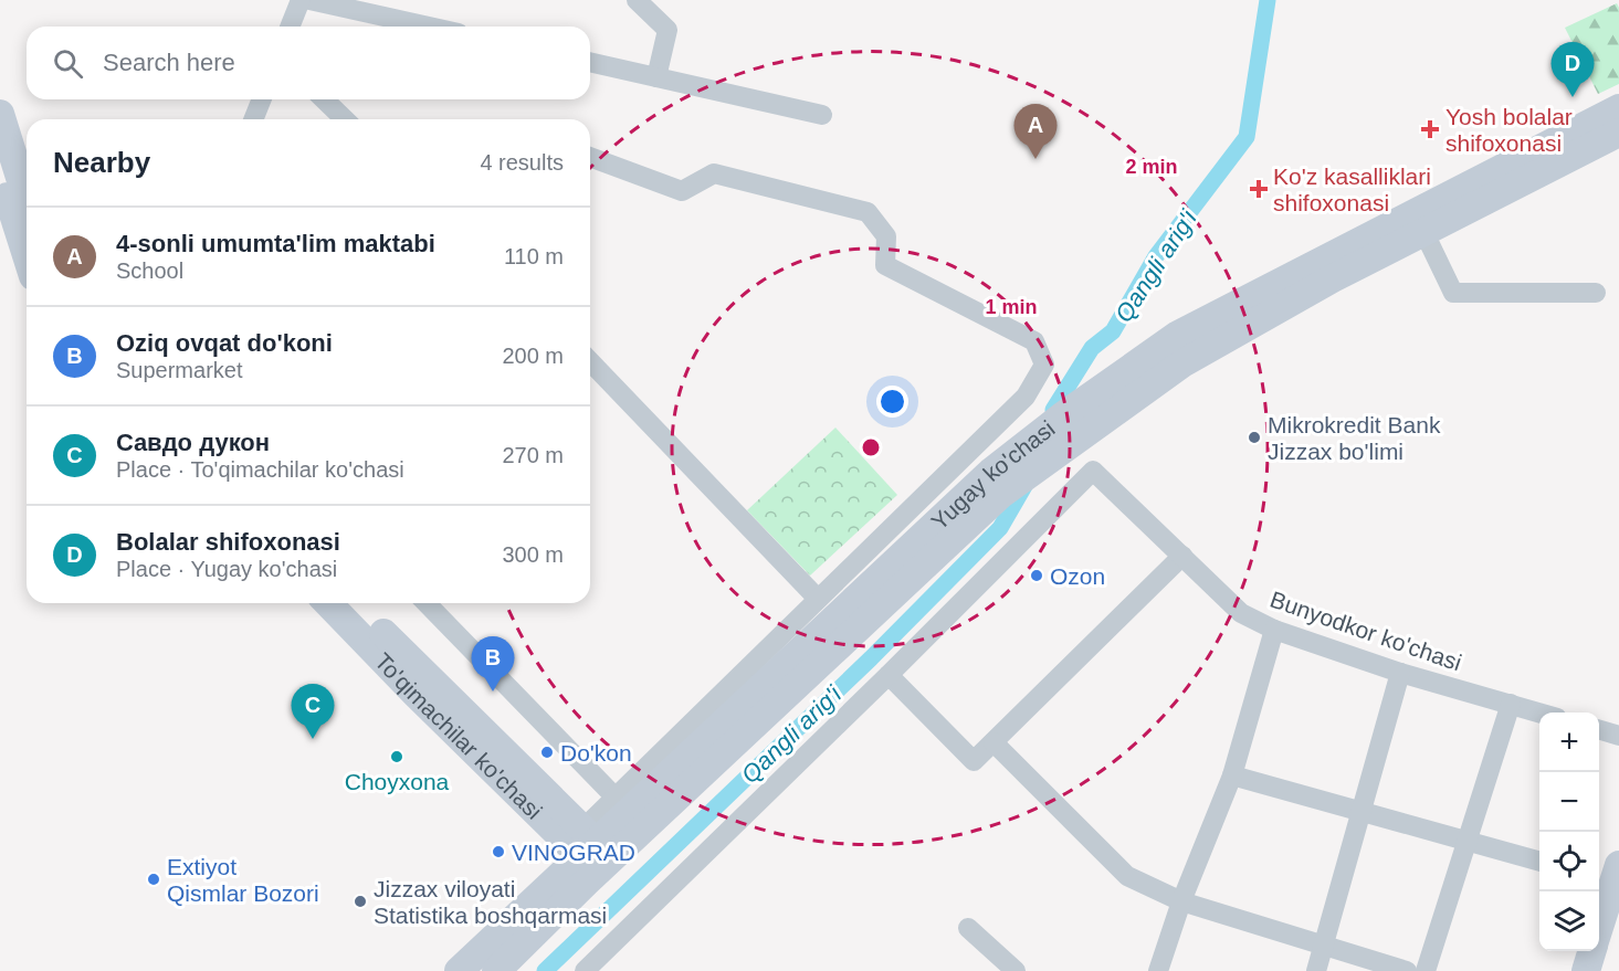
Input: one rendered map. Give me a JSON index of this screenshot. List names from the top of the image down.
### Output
{
  "streets": {
    "main road": ["Yugay ko'chasi", "To'qimachilar ko'chasi"],
    "street": ["Bunyodkor ko'chasi"]
  },
  "crossings": [
    ["Yugay ko'chasi", "To'qimachilar ko'chasi"]
  ],
  "water": ["Qangli arig'i"],
  "places": {
    "health": ["Yosh bolalar shifoxonasi", "Ko'z kasalliklari shifoxonasi"],
    "other": [
      "Mikrokredit Bank Jizzax bo'limi",
      "Ozon",
      "Do'kon",
      "Choyxona",
      "VINOGRAD",
      "Extiyot Qismlar Bozori",
      "Jizzax viloyati Statistika boshqarmasi"
    ]
  },
  "page": {
    "search": "Search here",
    "pins": [
      "D",
      "A",
      "B",
      "C"
    ],
    "heading": ["Nearby", "4 results"],
    "list": [
      {
        "mark": "A",
        "name": "4-sonli umumta'lim maktabi",
        "note": "School",
        "value": "110 m"
      },
      {
        "mark": "B",
        "name": "Oziq ovqat do'koni",
        "note": "Supermarket",
        "value": "200 m"
      },
      {
        "mark": "C",
        "name": "Cавдо дукон",
        "note": "Place · To'qimachilar ko'chasi",
        "value": "270 m"
      },
      {
        "mark": "D",
        "name": "Bolalar shifoxonasi",
        "note": "Place · Yugay ko'chasi",
        "value": "300 m"
      }
    ],
    "map_buttons": ["+", "−"]
  },
  "rings": ["2 min", "1 min"]
}
